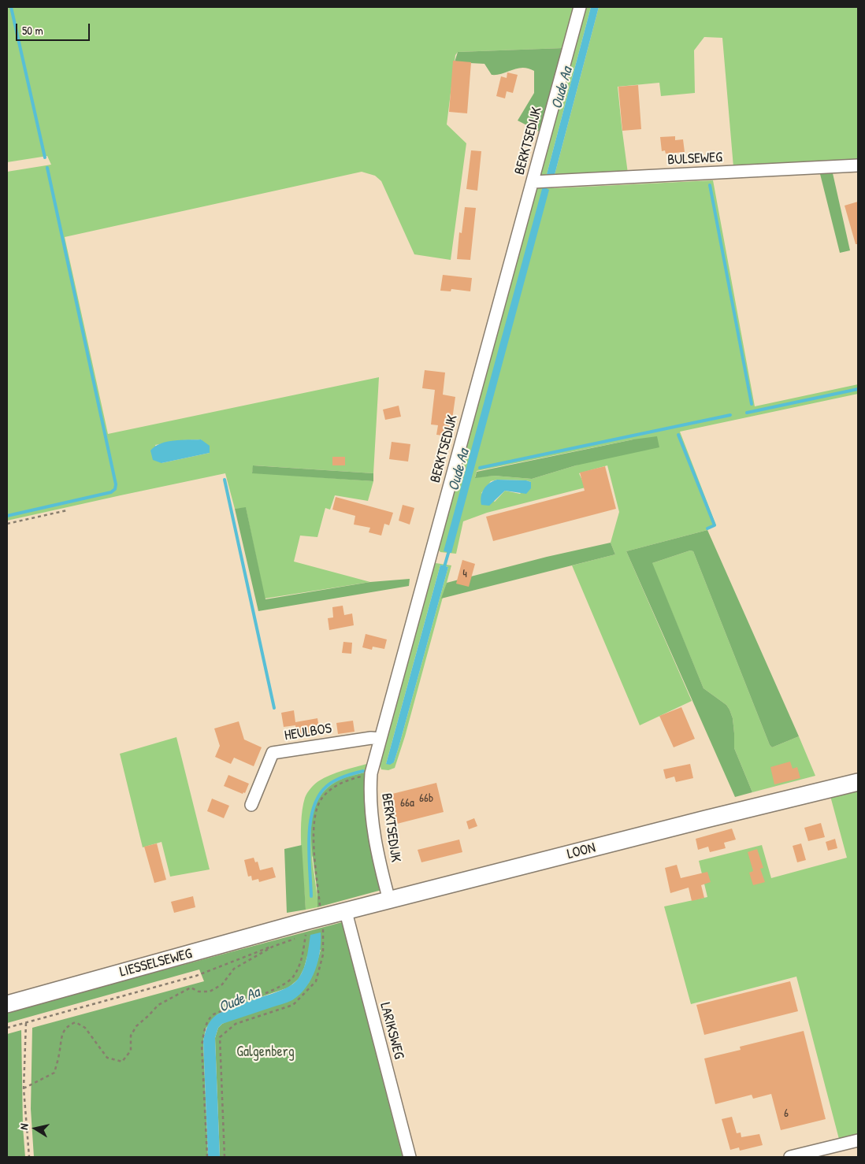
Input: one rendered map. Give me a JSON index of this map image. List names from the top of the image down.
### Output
{
  "streets": {
    "main road": ["LOON", "LIESSELSEWEG"],
    "street": [
      "BERKTSEDIJK",
      "BULSEWEG",
      "HEULBOS",
      "LARIKSWEG"
    ]
  },
  "crossings": [
    ["BERKTSEDIJK", "BULSEWEG"],
    ["BERKTSEDIJK", "HEULBOS"],
    ["BERKTSEDIJK", "LOON"],
    ["LOON", "LIESSELSEWEG"],
    ["LOON", "LARIKSWEG"]
  ],
  "water": ["Oude Aa"],
  "parks": ["Galgenberg"],
  "house_numbers": [
    "4",
    "66b",
    "66a",
    "6"
  ],
  "scale_bar": "50 m",
  "north": "left"
}
